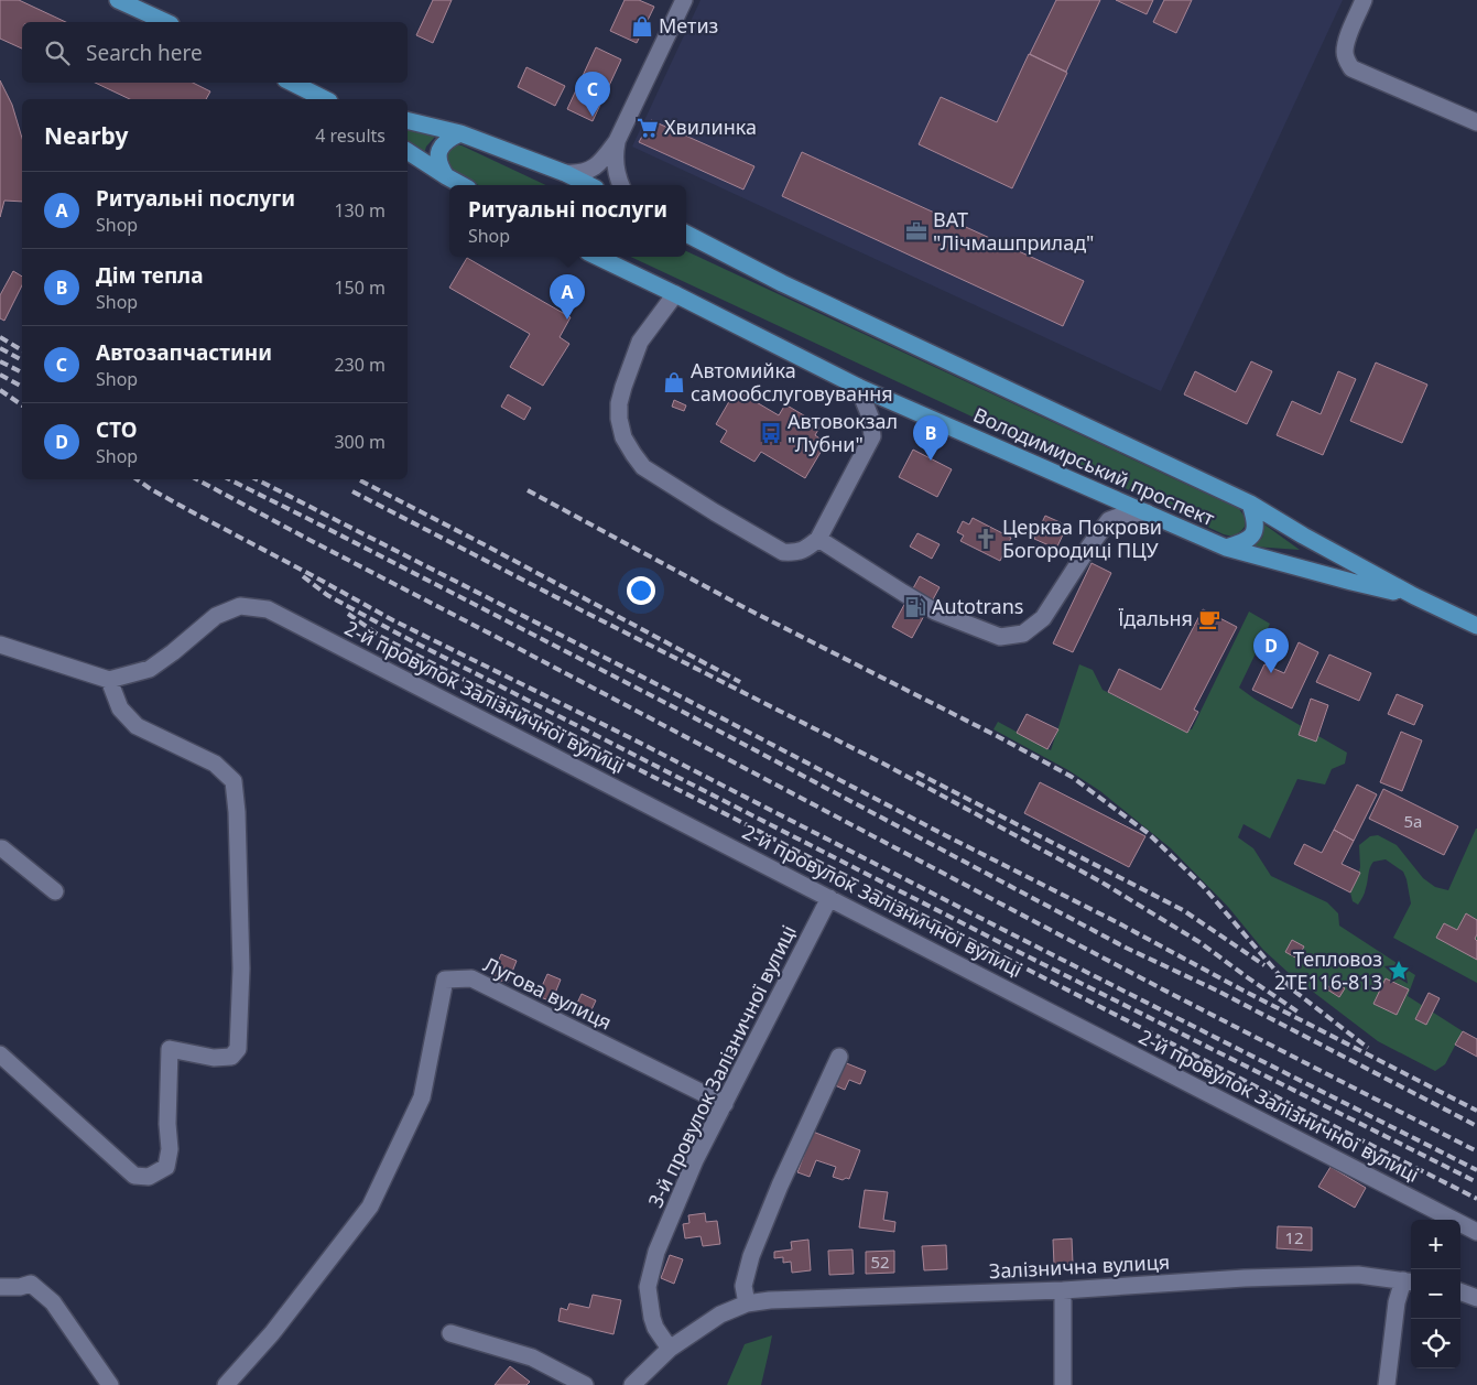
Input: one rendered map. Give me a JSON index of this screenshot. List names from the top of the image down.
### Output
{
  "streets": {
    "main road": ["Володимирський проспект"],
    "street": [
      "2-й провулок Залізничної вулиці",
      "Лугова вулиця",
      "3-й провулок Залізничної вулиці",
      "Залізнична вулиця"
    ]
  },
  "crossings": [
    ["2-й провулок Залізничної вулиці", "3-й провулок Залізничної вулиці"],
    ["Лугова вулиця", "3-й провулок Залізничної вулиці"],
    ["3-й провулок Залізничної вулиці", "Залізнична вулиця"]
  ],
  "places": {
    "shop": ["Метиз", "Автомийка самообслуговування"],
    "supermarket": ["Хвилинка"],
    "office": ["ВАТ \"Лічмашприлад\""],
    "bus stop": ["Автовокзал \"Лубни\""],
    "church": ["Церква Покрови Богородиці ПЦУ"],
    "fuel station": ["Autotrans"],
    "cafe": ["Їдальня"],
    "place": ["Тепловоз 2ТЕ116-813"]
  },
  "house_numbers": ["5а", "12", "52"],
  "page": {
    "search": "Search here",
    "pins": [
      "C",
      "A",
      "B",
      "D"
    ],
    "heading": ["Nearby", "4 results"],
    "list": [
      {
        "mark": "A",
        "name": "Ритуальні послуги",
        "note": "Shop",
        "value": "130 m"
      },
      {
        "mark": "B",
        "name": "Дім тепла",
        "note": "Shop",
        "value": "150 m"
      },
      {
        "mark": "C",
        "name": "Автозапчастини",
        "note": "Shop",
        "value": "230 m"
      },
      {
        "mark": "D",
        "name": "СТО",
        "note": "Shop",
        "value": "300 m"
      }
    ],
    "popup": ["Ритуальні послуги", "Shop"],
    "map_buttons": ["+", "−"]
  }
}
